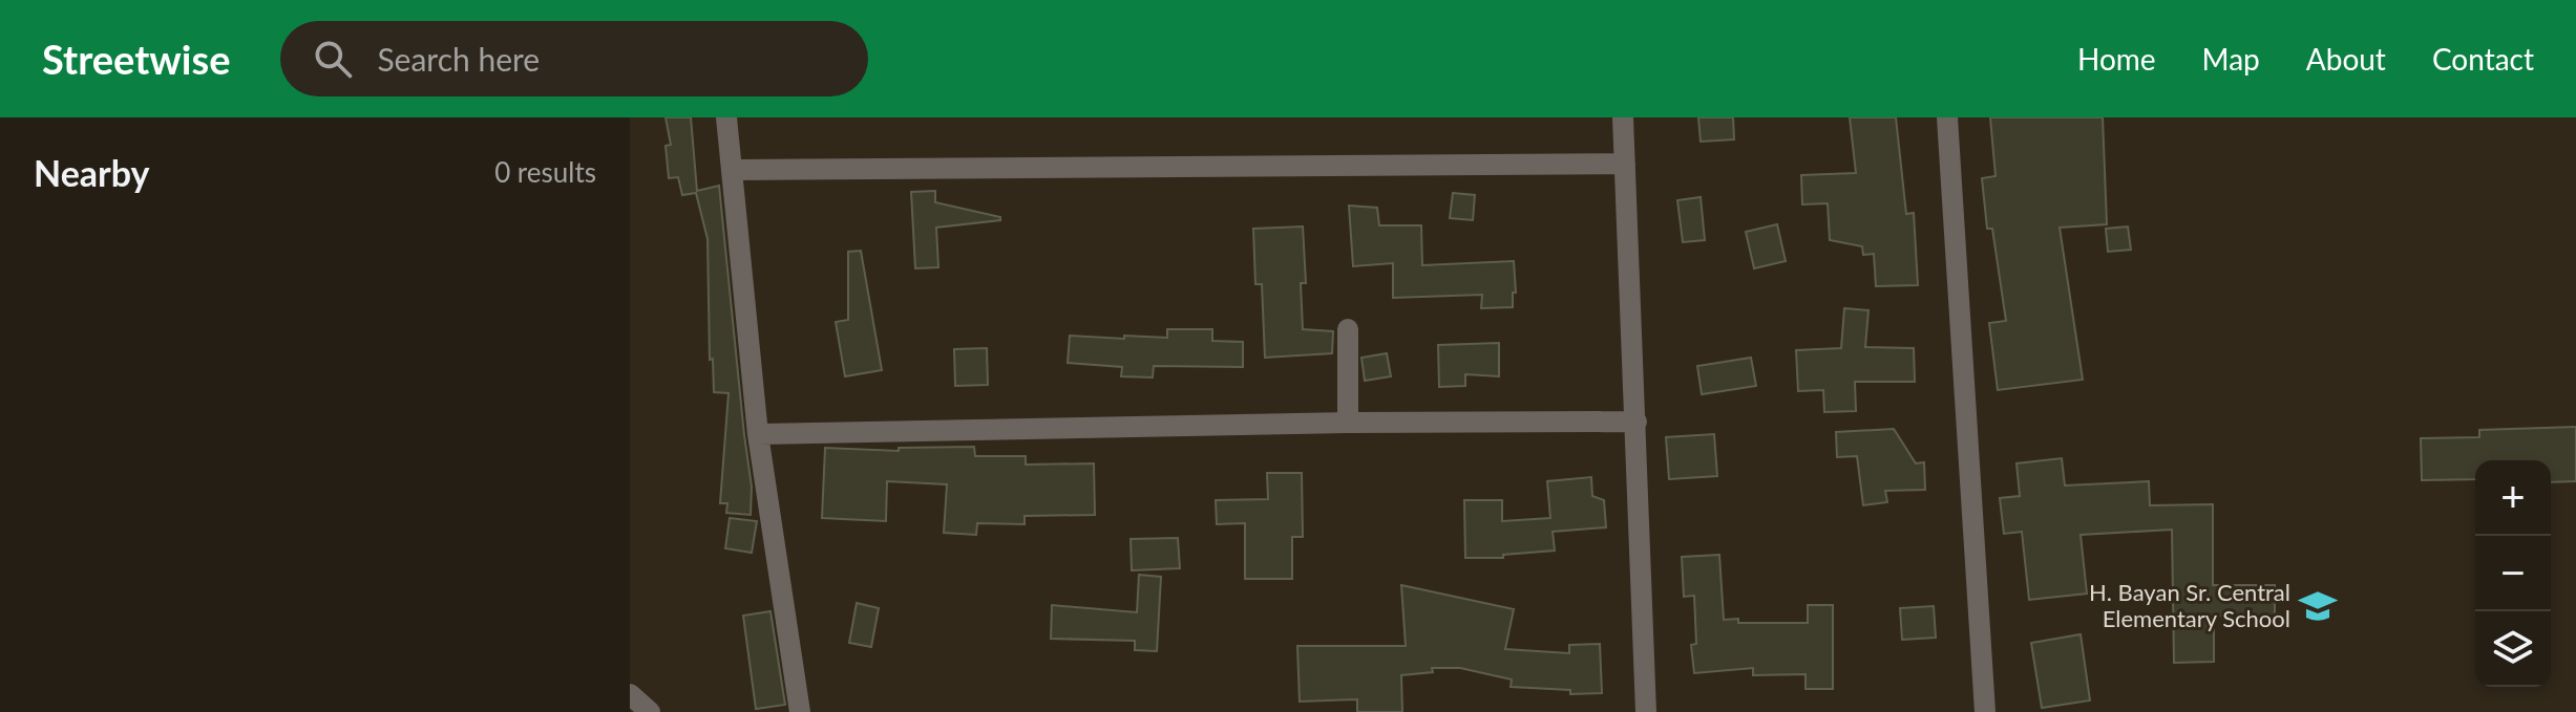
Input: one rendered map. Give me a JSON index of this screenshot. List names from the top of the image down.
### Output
{
  "places": {
    "school or university": ["H. Bayan Sr. Central Elementary School"]
  },
  "page": {
    "header": "Streetwise",
    "search": "Search here",
    "nav": [
      "Home",
      "Map",
      "About",
      "Contact"
    ],
    "heading": ["Nearby", "0 results"],
    "map_buttons": ["+", "−"]
  }
}
